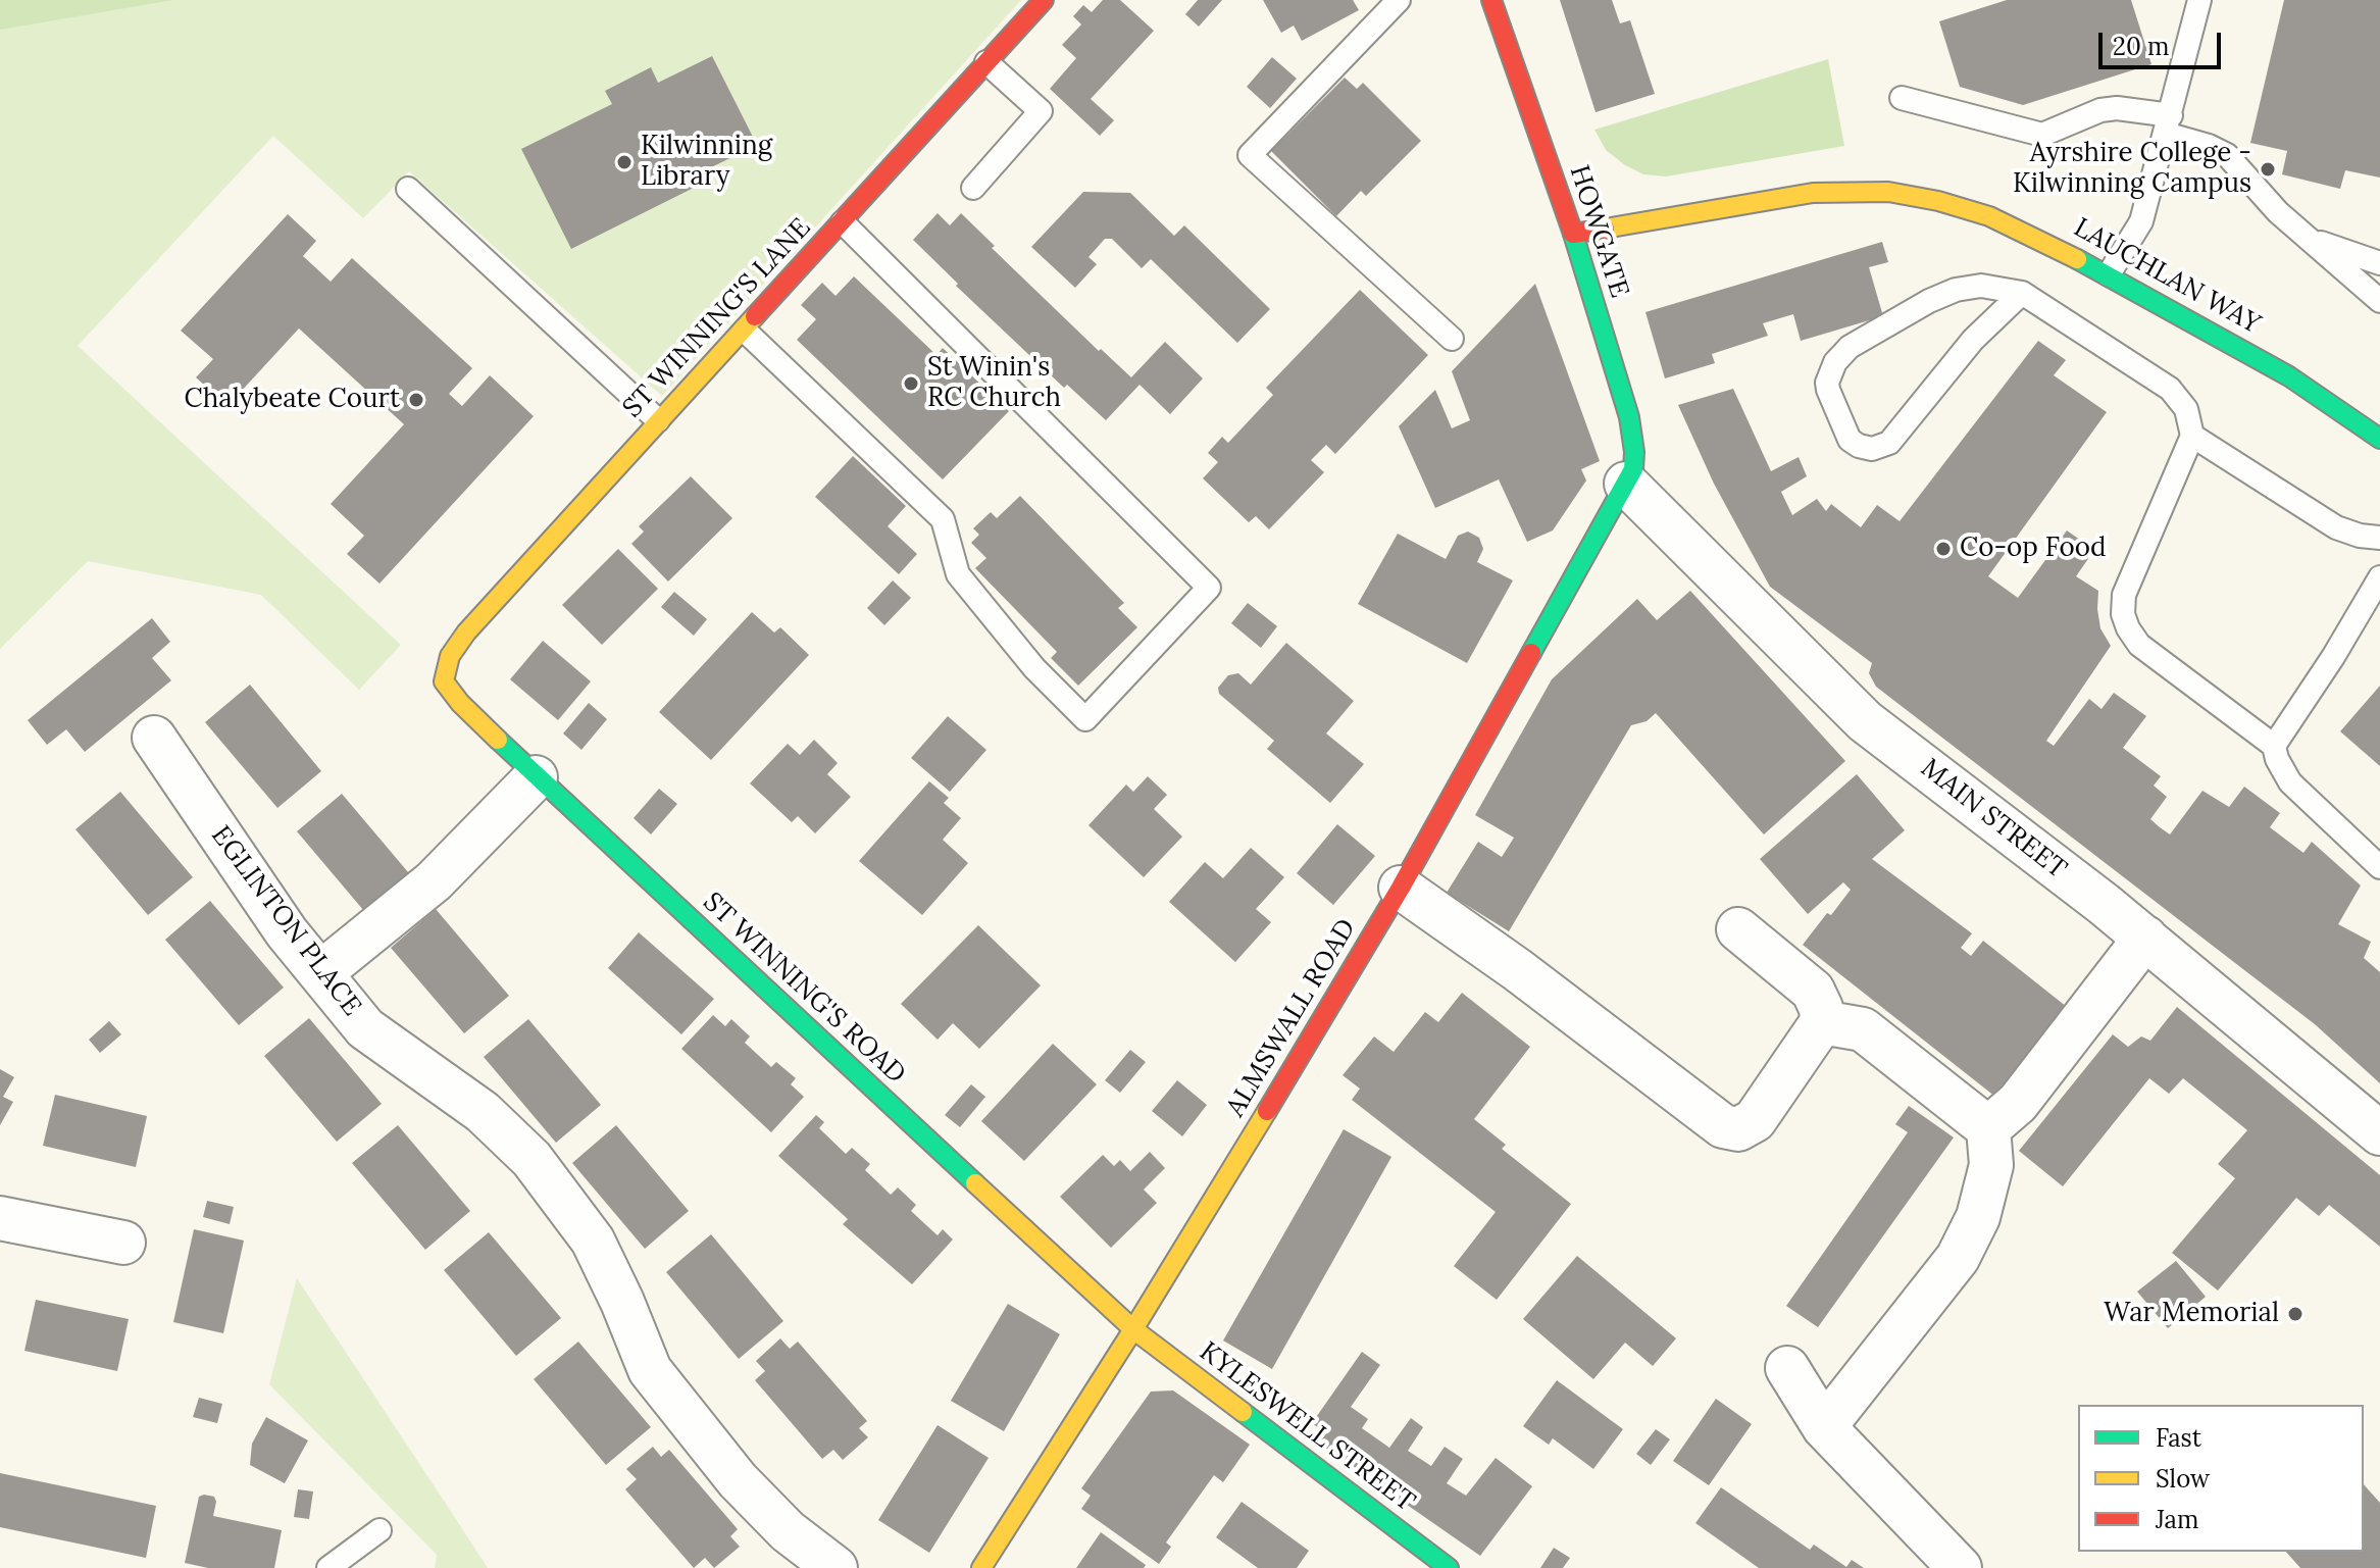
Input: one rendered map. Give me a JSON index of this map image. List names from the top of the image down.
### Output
{
  "streets": {
    "main road": [
      "HOWGATE",
      "LAUCHLAN WAY",
      "ST WINNING'S LANE",
      "ST WINNING'S ROAD",
      "ALMSWALL ROAD",
      "KYLESWELL STREET"
    ],
    "street": ["MAIN STREET", "EGLINTON PLACE"]
  },
  "crossings": [
    ["HOWGATE", "LAUCHLAN WAY"],
    ["HOWGATE", "MAIN STREET"],
    ["HOWGATE", "ALMSWALL ROAD"],
    ["ST WINNING'S LANE", "ST WINNING'S ROAD"],
    ["MAIN STREET", "ALMSWALL ROAD"],
    ["ST WINNING'S ROAD", "ALMSWALL ROAD"],
    ["ST WINNING'S ROAD", "KYLESWELL STREET"],
    ["ALMSWALL ROAD", "KYLESWELL STREET"]
  ],
  "places": [
    "Kilwinning Library",
    "Ayrshire College - Kilwinning Campus",
    "St Winin's RC Church",
    "Chalybeate Court",
    "Co-op Food",
    "War Memorial"
  ],
  "legend": ["Fast", "Slow", "Jam"],
  "scale_bar": "20 m"
}
